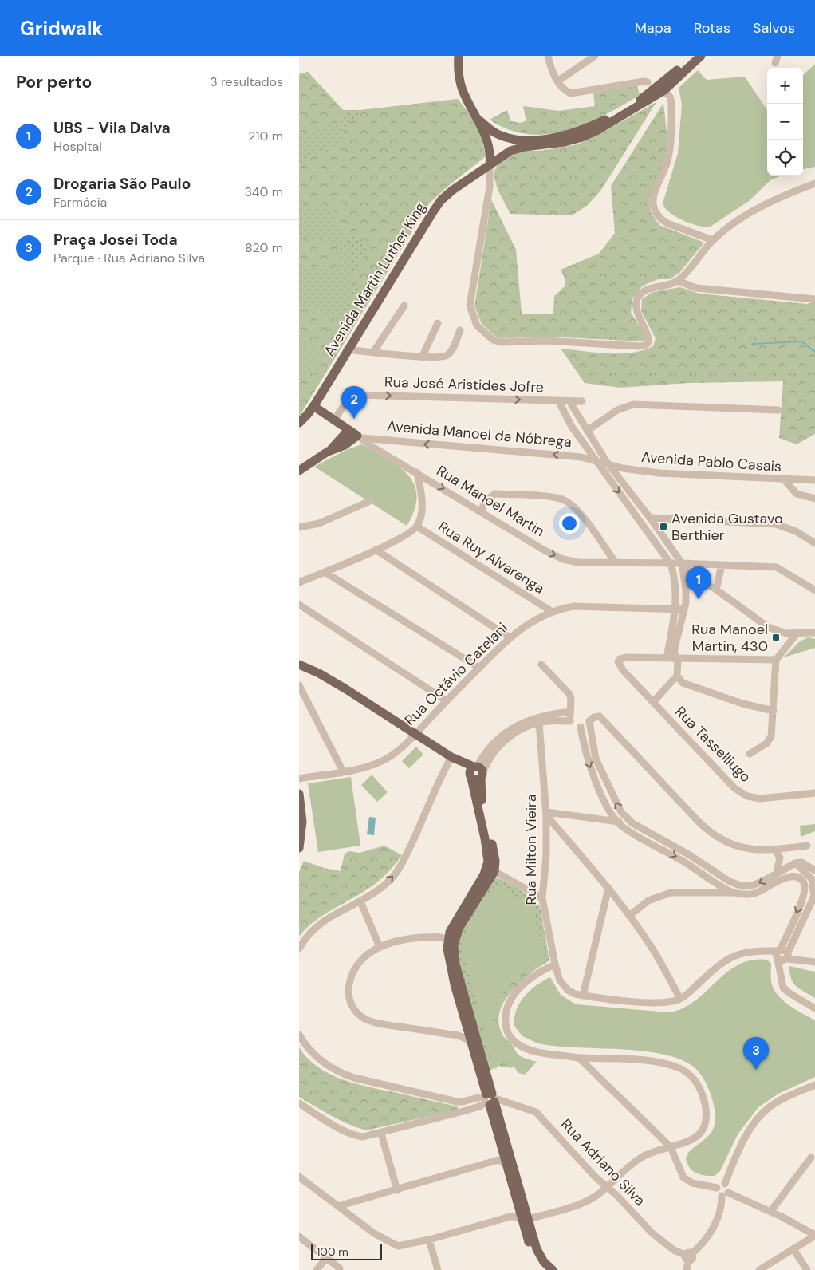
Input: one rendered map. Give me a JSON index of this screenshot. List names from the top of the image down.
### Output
{
  "streets": {
    "main road": ["Avenida Martin Luther King", "Rua Manoel Martin"],
    "street": [
      "Rua José Aristides Jofre",
      "Avenida Manoel da Nóbrega",
      "Avenida Pablo Casais",
      "Rua Ruy Alvarenga",
      "Rua Octávio Catelani",
      "Rua Tasselliugo",
      "Rua Milton Vieira",
      "Rua Adriano Silva"
    ]
  },
  "crossings": [
    ["Avenida Martin Luther King", "Rua Manoel Martin"],
    ["Rua José Aristides Jofre", "Rua Manoel Martin"],
    ["Avenida Manoel da Nóbrega", "Avenida Pablo Casais"],
    ["Avenida Manoel da Nóbrega", "Rua Manoel Martin"],
    ["Rua Ruy Alvarenga", "Rua Octávio Catelani"]
  ],
  "one_way": ["Avenida Manoel da Nóbrega", "Rua Manoel Martin"],
  "places": {
    "transit": ["Avenida Gustavo Berthier", "Rua Manoel Martin, 430"]
  },
  "scale_bar": "100 m",
  "page": {
    "header": "Gridwalk",
    "nav": ["Mapa", "Rotas", "Salvos"],
    "heading": ["Por perto", "3 resultados"],
    "map_buttons": ["+", "−"],
    "list": [
      {
        "mark": "1",
        "name": "UBS - Vila Dalva",
        "note": "Hospital",
        "value": "210 m"
      },
      {
        "mark": "2",
        "name": "Drogaria São Paulo",
        "note": "Farmácia",
        "value": "340 m"
      },
      {
        "mark": "3",
        "name": "Praça Josei Toda",
        "note": "Parque · Rua Adriano Silva",
        "value": "820 m"
      }
    ],
    "pins": ["2", "1", "3"],
    "scale": "100 m"
  }
}
